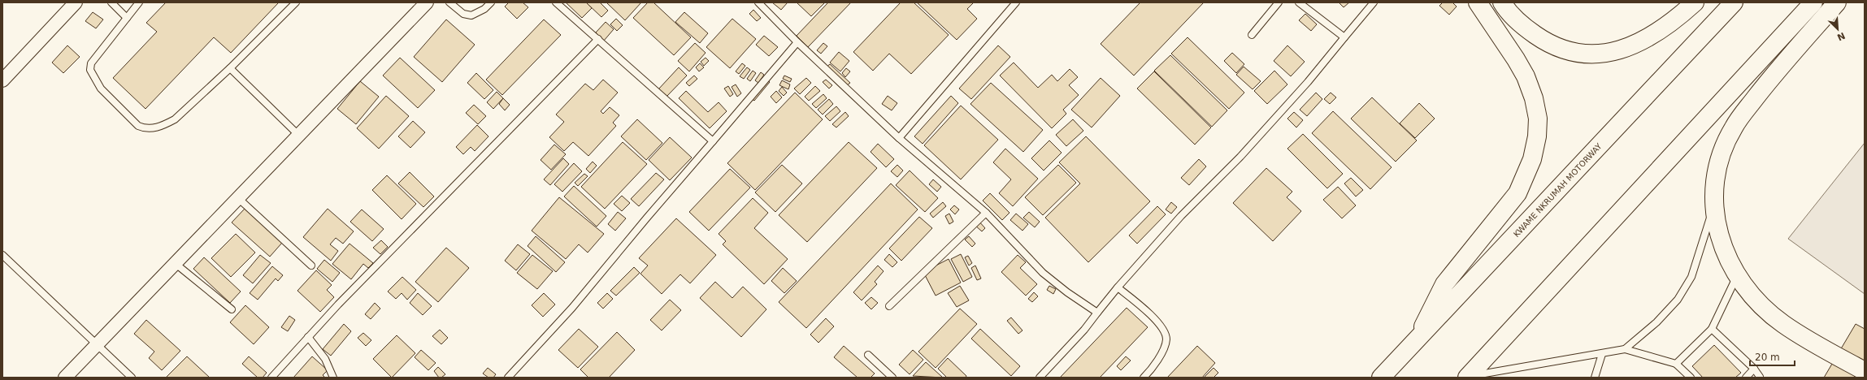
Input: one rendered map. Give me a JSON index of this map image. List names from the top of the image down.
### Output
{
  "streets": {
    "highway": ["KWAME NKRUMAH MOTORWAY"]
  },
  "scale_bar": "20 m",
  "north": "bottom right"
}
